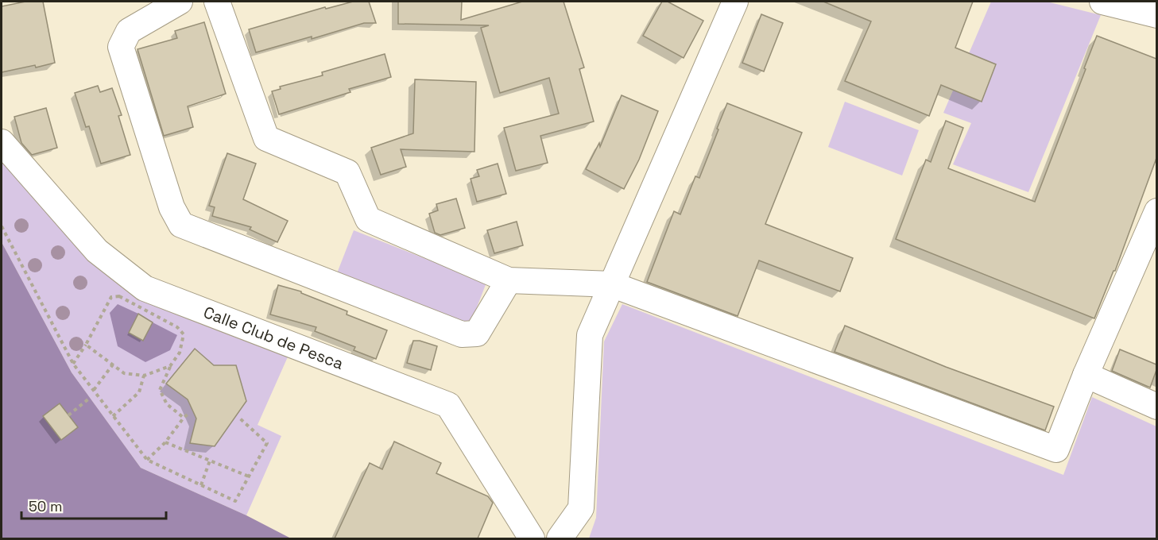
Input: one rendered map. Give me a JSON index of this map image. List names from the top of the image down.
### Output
{
  "streets": {
    "lane": ["Calle Club de Pesca"]
  },
  "scale_bar": "50 m"
}
